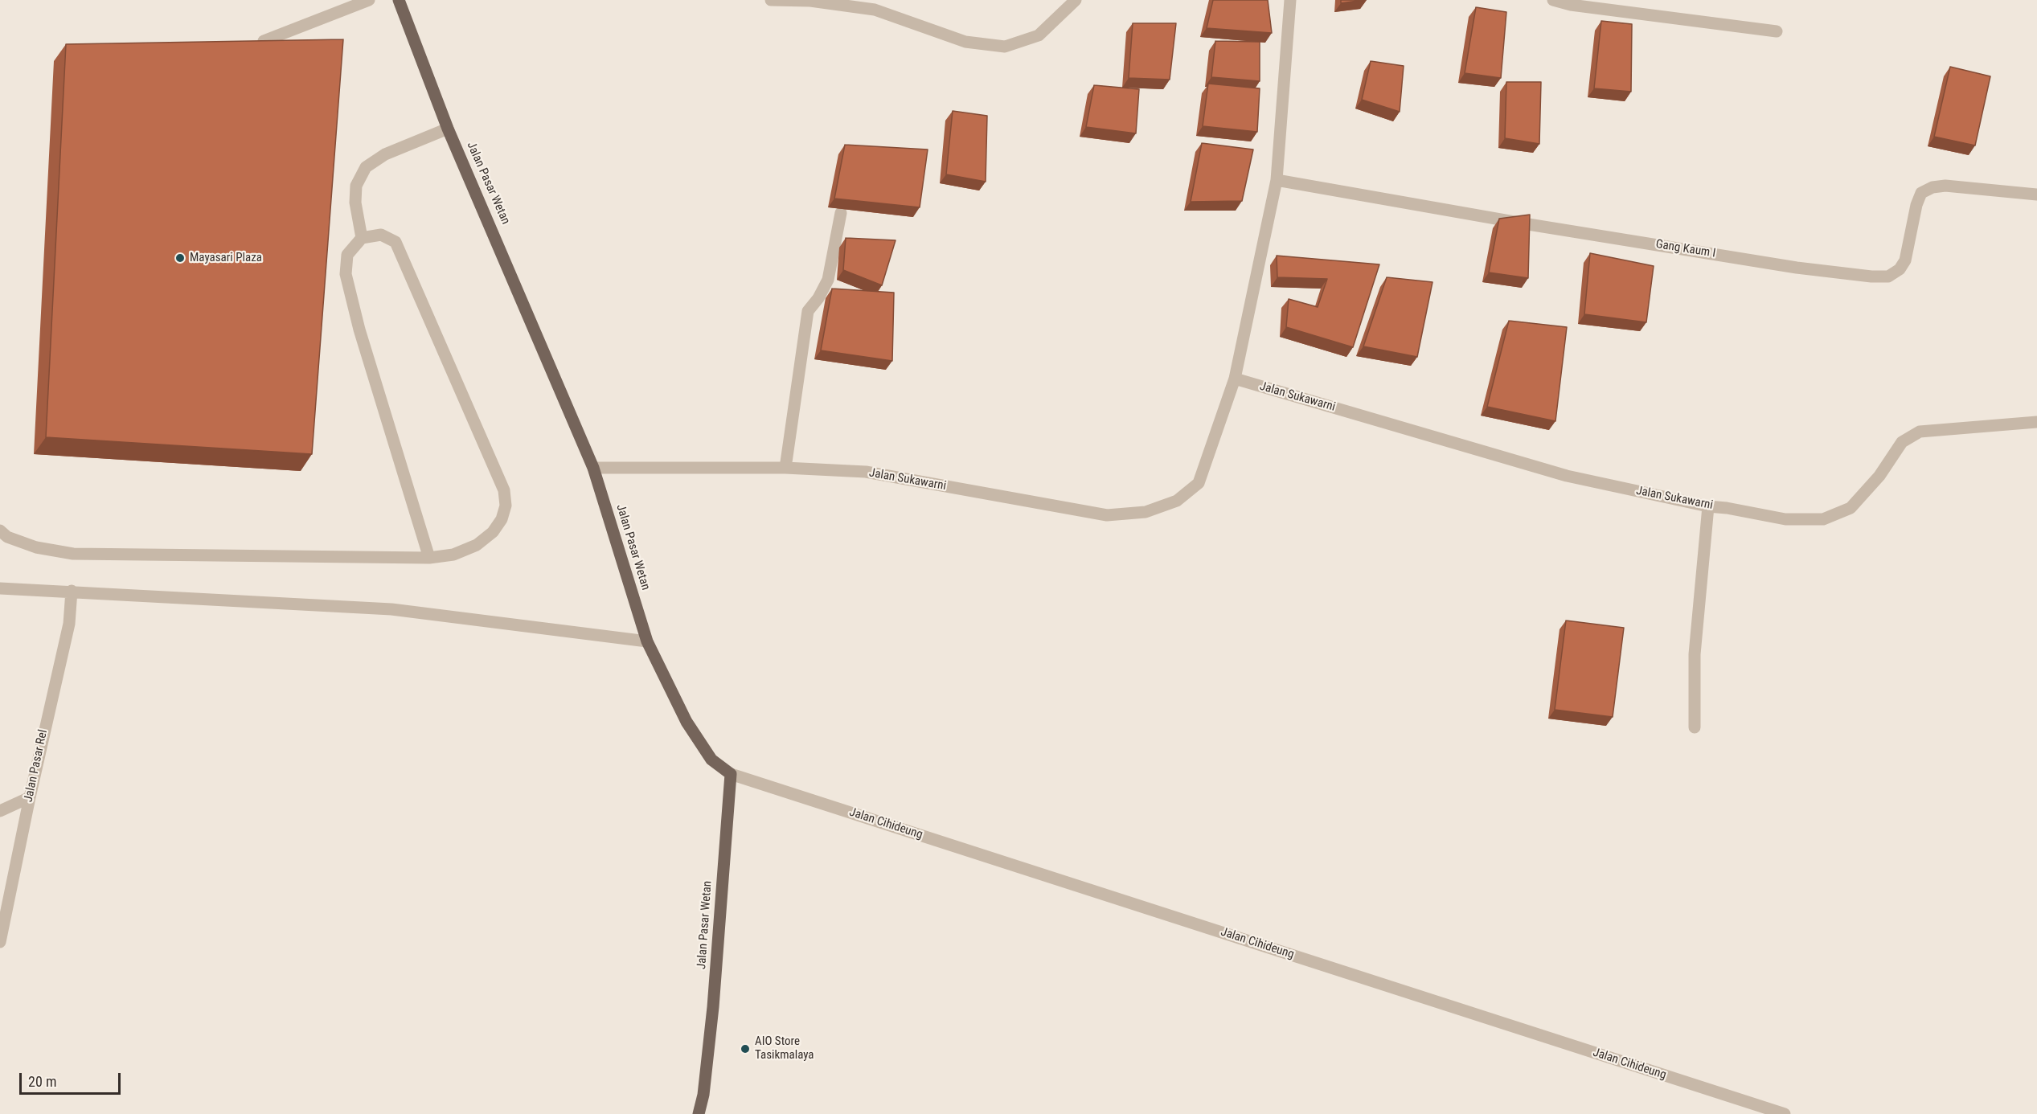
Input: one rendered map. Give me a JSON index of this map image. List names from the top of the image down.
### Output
{
  "streets": {
    "main road": ["Jalan Pasar Wetan"],
    "street": [
      "Gang Kaum I",
      "Jalan Sukawarni",
      "Jalan Pasar Rel",
      "Jalan Cihideung"
    ]
  },
  "crossings": [
    ["Jalan Pasar Wetan", "Jalan Sukawarni"],
    ["Jalan Pasar Wetan", "Jalan Cihideung"]
  ],
  "places": ["Mayasari Plaza", "AIO Store Tasikmalaya"],
  "scale_bar": "20 m"
}
